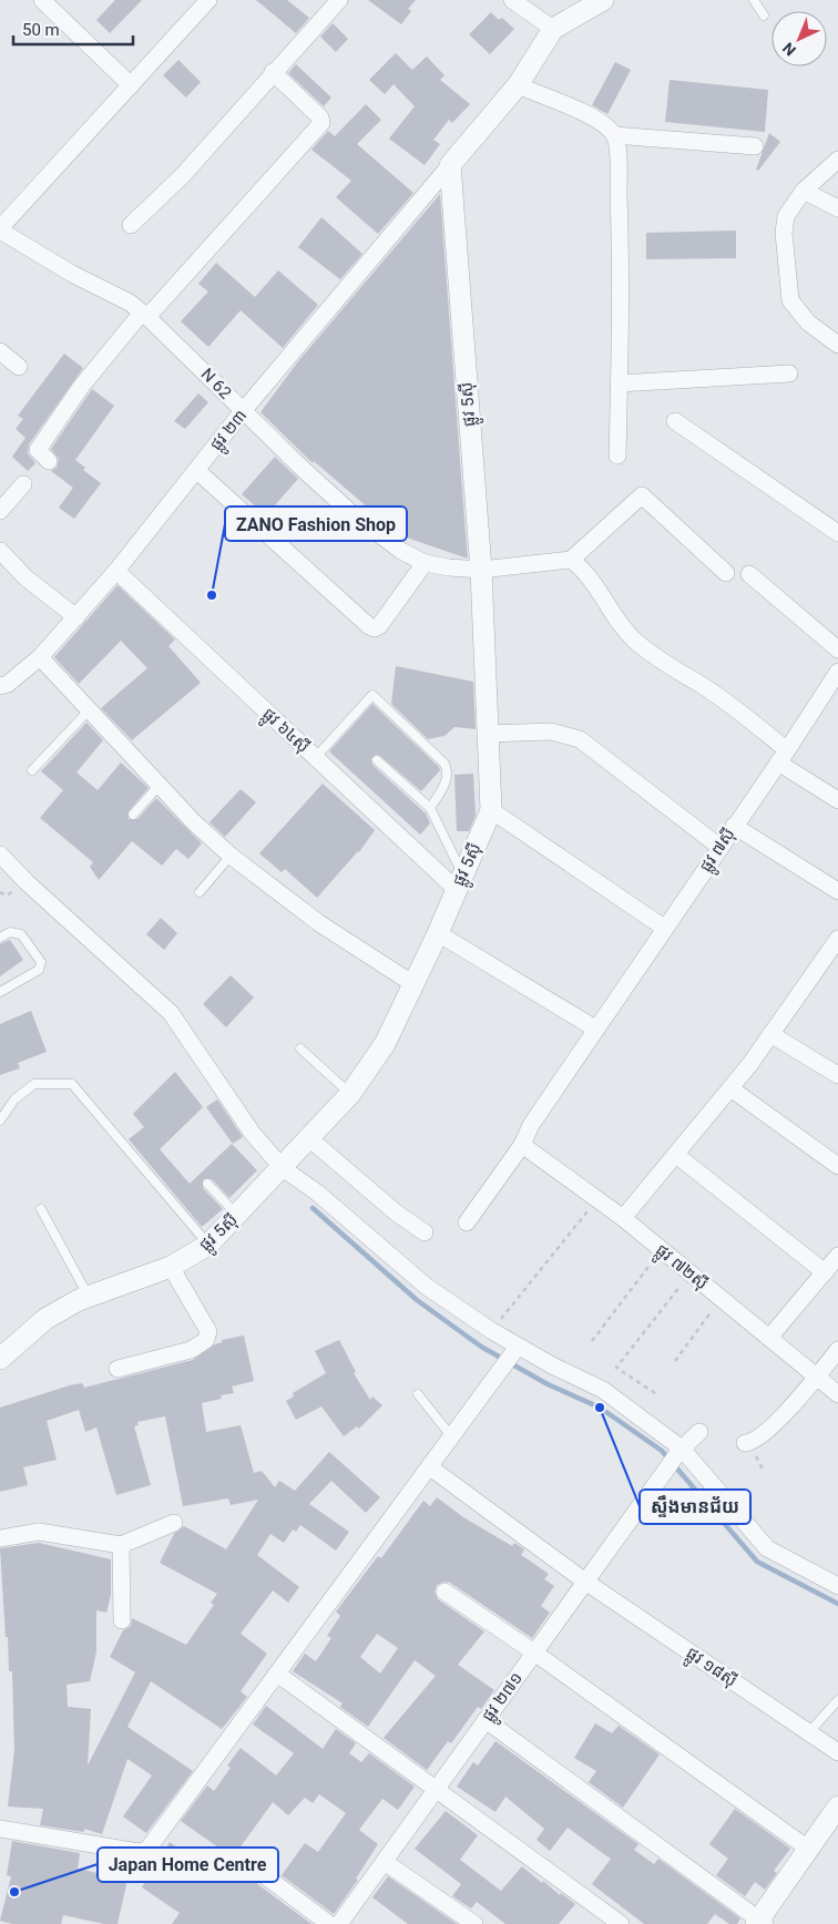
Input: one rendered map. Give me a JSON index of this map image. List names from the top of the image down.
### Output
{
  "streets": {
    "street": [
      "N 62",
      "ផ្លូវ 5ស៊ី",
      "ផ្លូវ ២៣",
      "ផ្លូវ ៦៤ស៊ី",
      "ផ្លូវ ៧ស៊ី",
      "ផ្លូវ ៧២ស៊ី",
      "ផ្លូវ ១៨ស៊ី",
      "ផ្លូវ ២៧១"
    ]
  },
  "crossings": [
    ["N 62", "ផ្លូវ 5ស៊ី"],
    ["N 62", "ផ្លូវ ២៣"],
    ["ផ្លូវ 5ស៊ី", "ផ្លូវ ២៣"],
    ["ផ្លូវ 5ស៊ី", "ផ្លូវ ៦៤ស៊ី"],
    ["ផ្លូវ ២៣", "ផ្លូវ ៦៤ស៊ី"],
    ["ផ្លូវ ៧ស៊ី", "ផ្លូវ ៧២ស៊ី"],
    ["ផ្លូវ ១៨ស៊ី", "ផ្លូវ ២៧១"]
  ],
  "places": ["ZANO Fashion Shop", "ស្ទឹងមានជ័យ", "Japan Home Centre"],
  "scale_bar": "50 m",
  "north": "bottom left"
}
